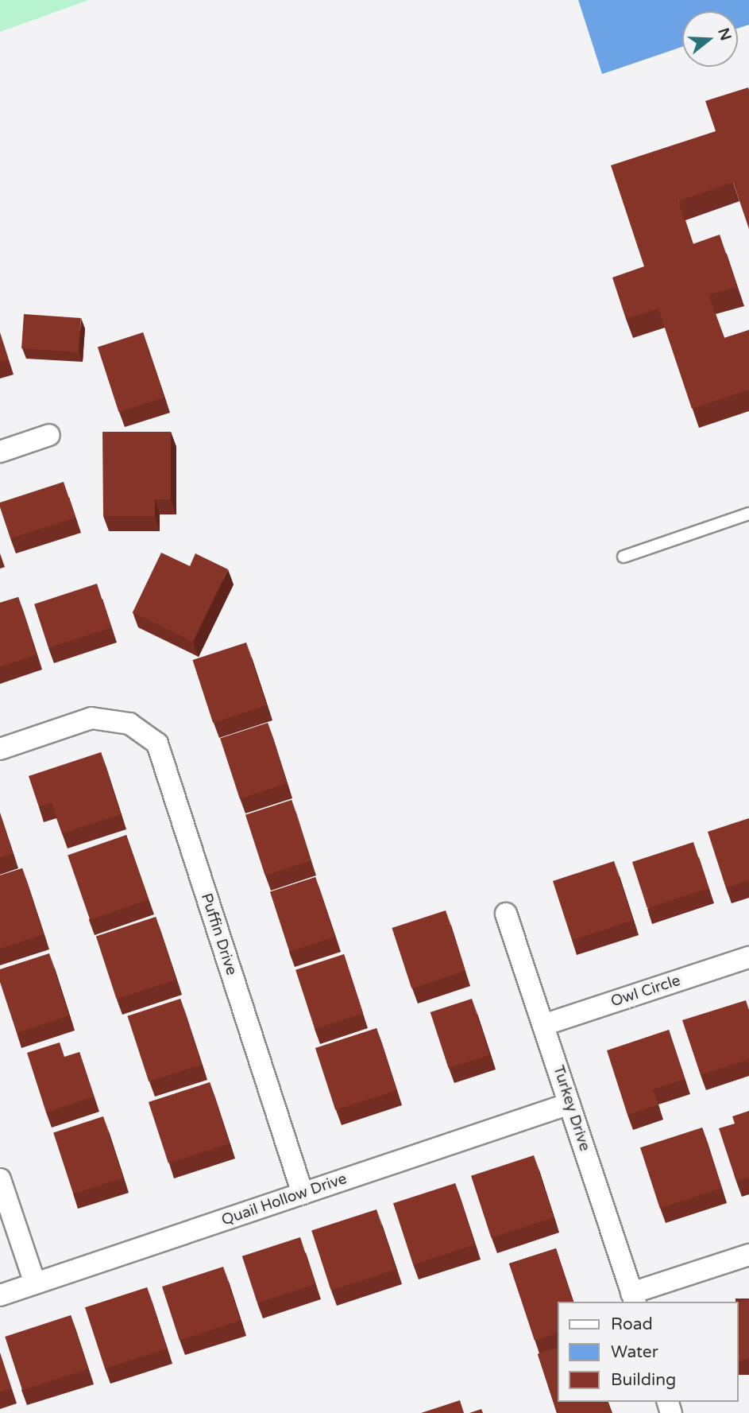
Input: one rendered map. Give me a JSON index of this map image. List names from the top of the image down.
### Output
{
  "streets": {
    "street": [
      "Puffin Drive",
      "Owl Circle",
      "Turkey Drive",
      "Quail Hollow Drive"
    ]
  },
  "crossings": [
    ["Puffin Drive", "Quail Hollow Drive"],
    ["Owl Circle", "Turkey Drive"],
    ["Turkey Drive", "Quail Hollow Drive"]
  ],
  "legend": ["Road", "Water", "Building"],
  "north": "right"
}
